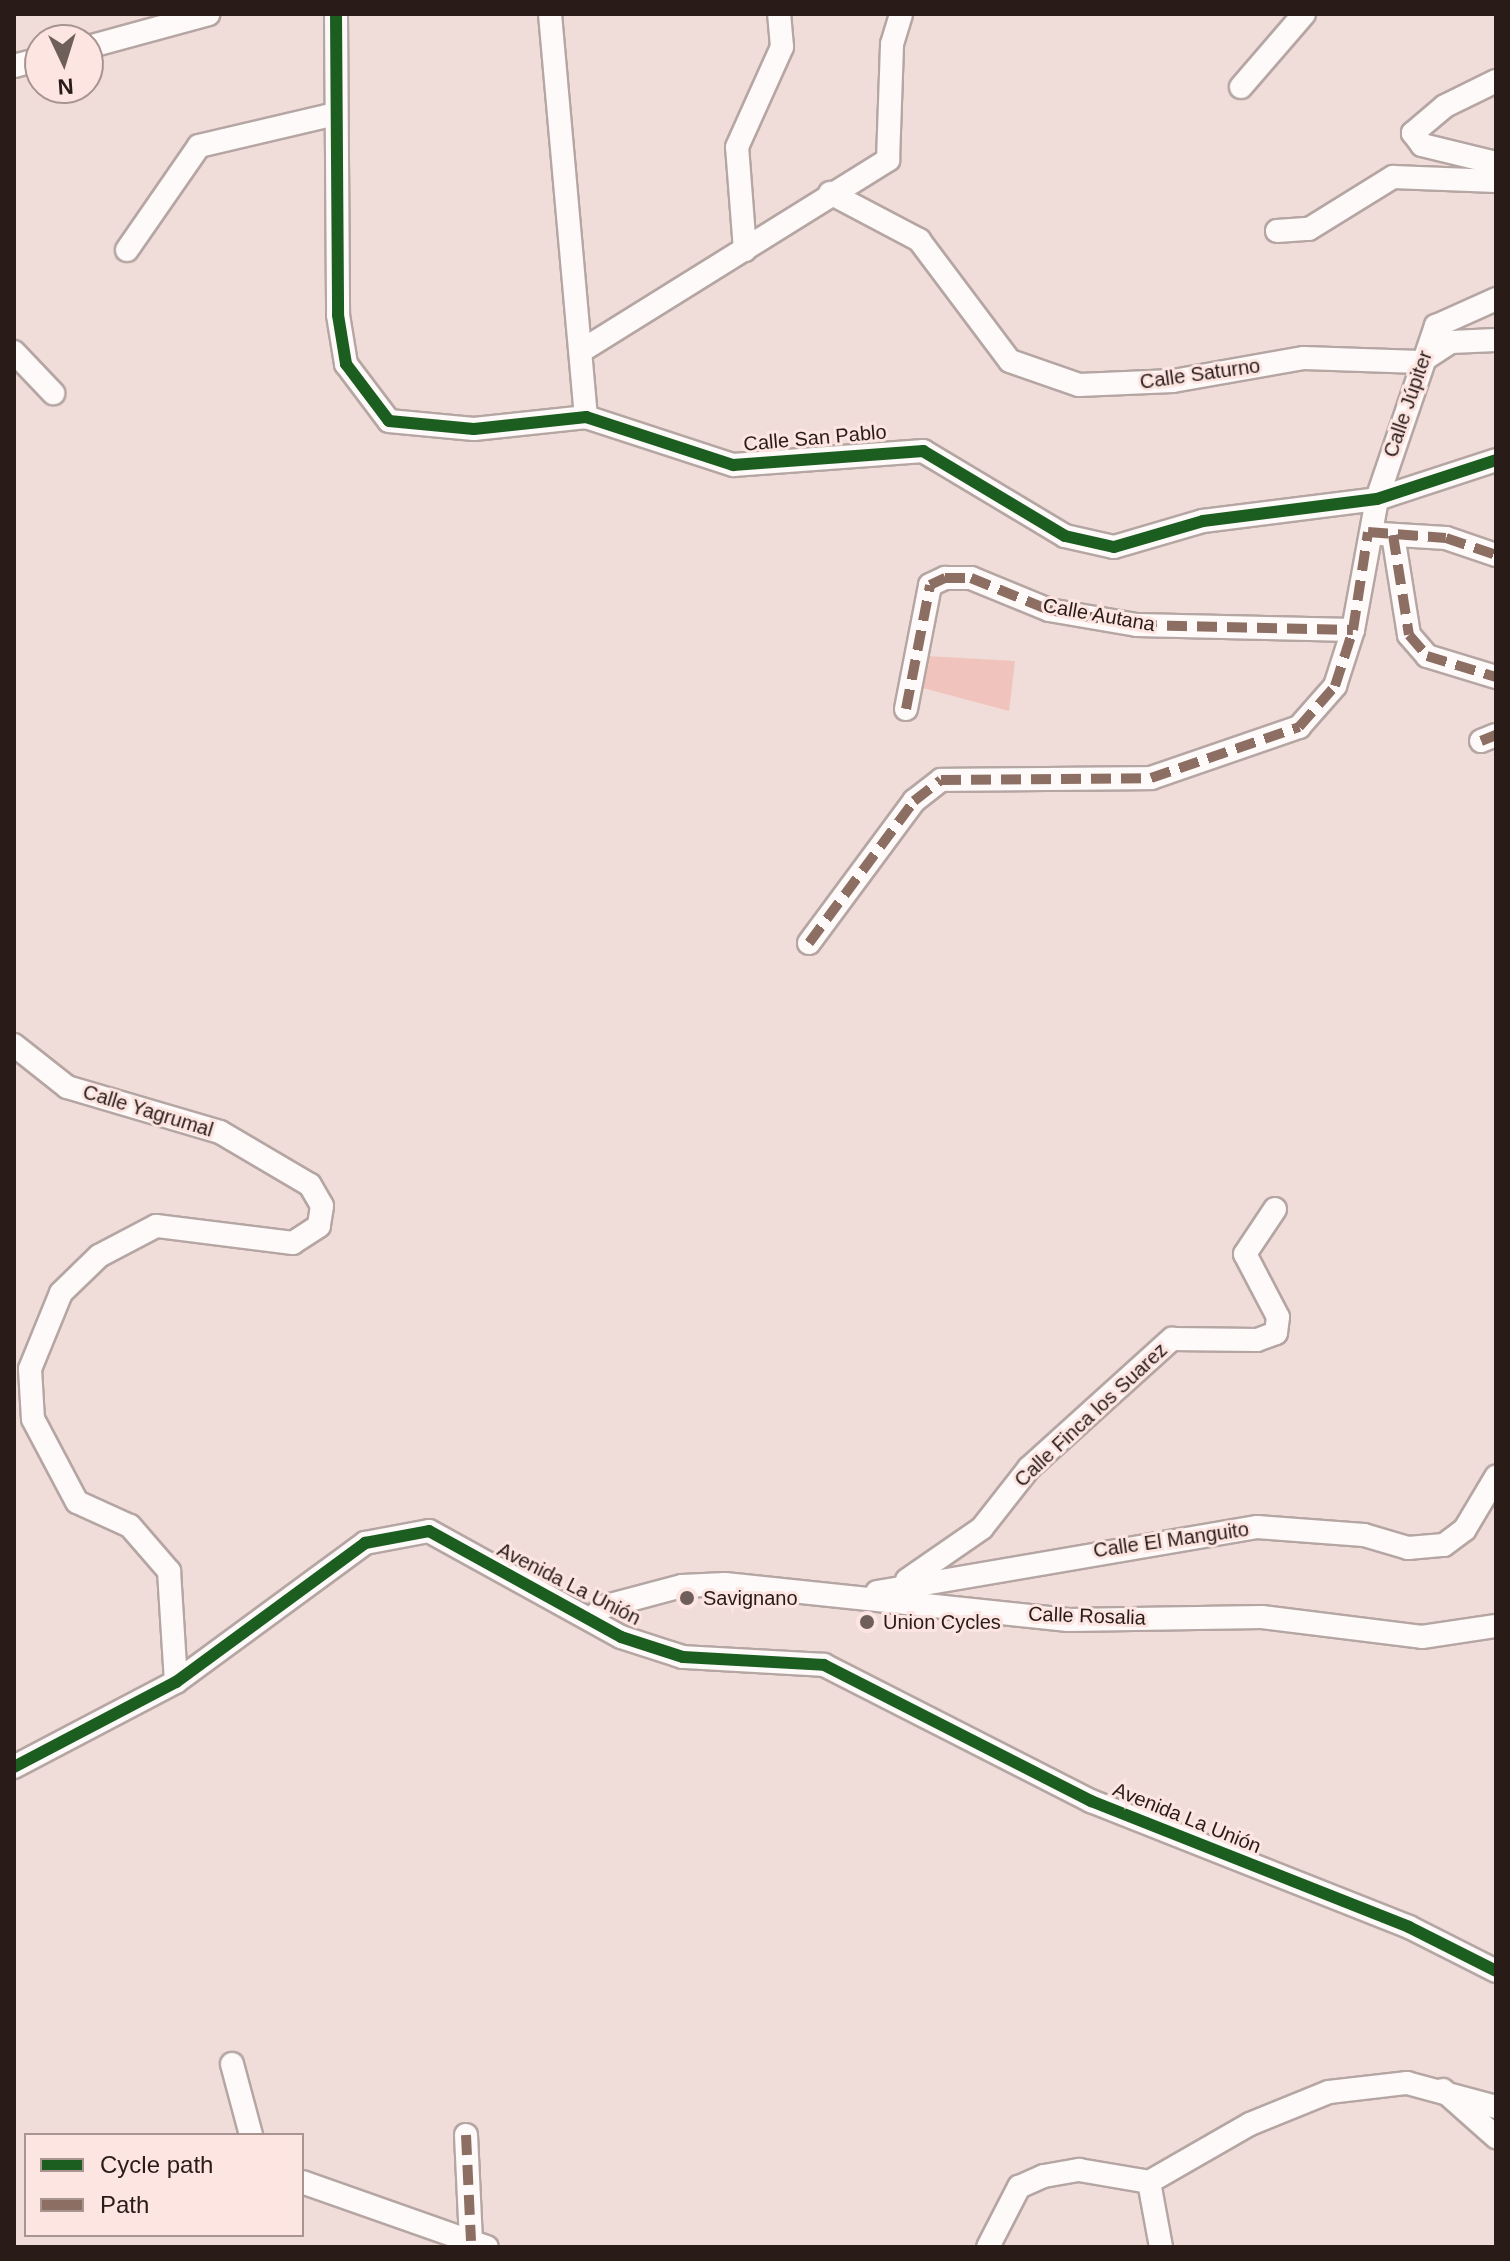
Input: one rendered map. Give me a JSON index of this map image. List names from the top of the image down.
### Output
{
  "streets": {
    "street": [
      "Calle Saturno",
      "Calle Júpiter",
      "Calle San Pablo",
      "Calle Autana",
      "Calle Yagrumal",
      "Calle Finca los Suarez",
      "Calle El Manguito",
      "Avenida La Unión",
      "Calle Rosalia"
    ]
  },
  "crossings": [
    ["Calle Saturno", "Calle Júpiter"],
    ["Calle Júpiter", "Calle San Pablo"],
    ["Calle Júpiter", "Calle Autana"],
    ["Calle Yagrumal", "Avenida La Unión"],
    ["Calle Finca los Suarez", "Calle El Manguito"],
    ["Calle El Manguito", "Calle Rosalia"],
    ["Avenida La Unión", "Calle Rosalia"]
  ],
  "places": ["Savignano", "Union Cycles"],
  "legend": ["Cycle path", "Path"],
  "north": "bottom"
}
